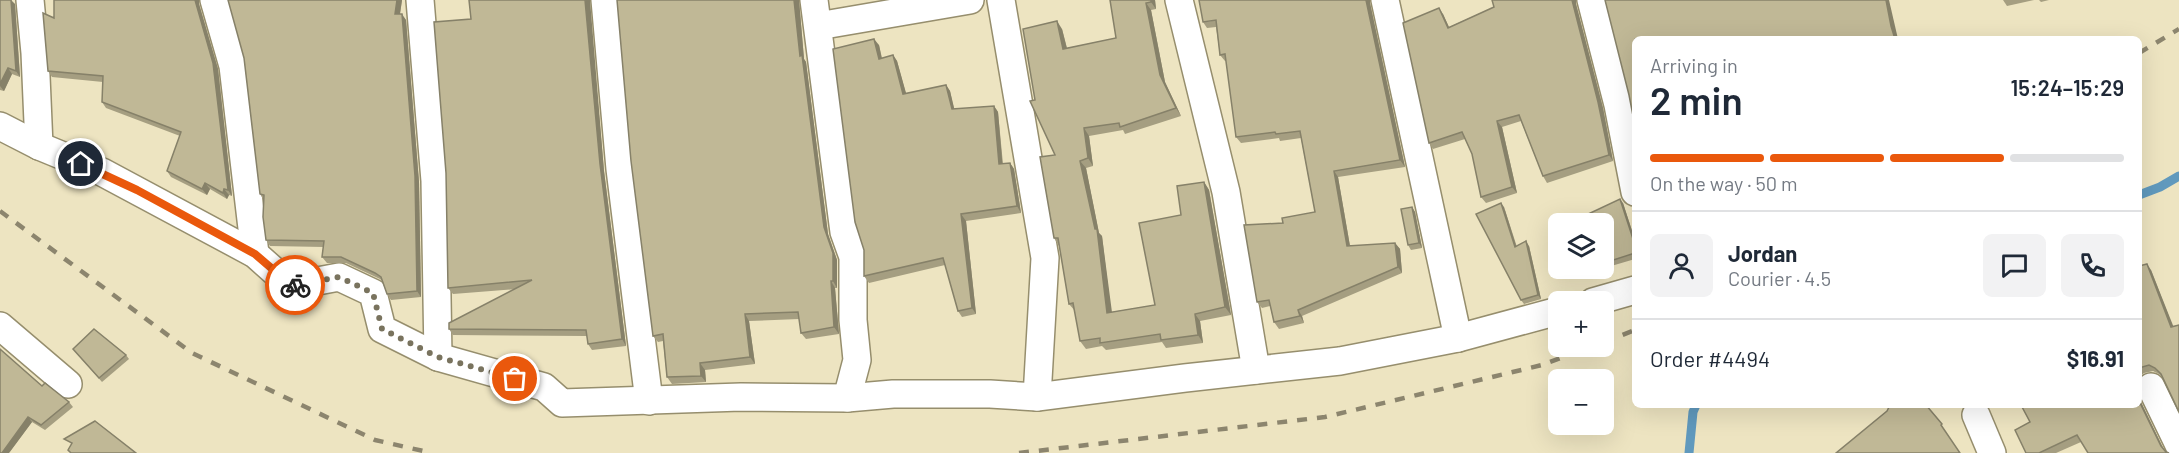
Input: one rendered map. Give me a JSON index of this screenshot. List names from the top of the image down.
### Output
{
  "page": {
    "heading": ["2 min", "Arriving in", "15:24–15:29"],
    "panel": [
      "Jordan",
      "Courier · 4.5",
      "Order #4494",
      "$16.91"
    ],
    "bar": "On the way · 50 m",
    "map_buttons": ["+", "−"]
  }
}
